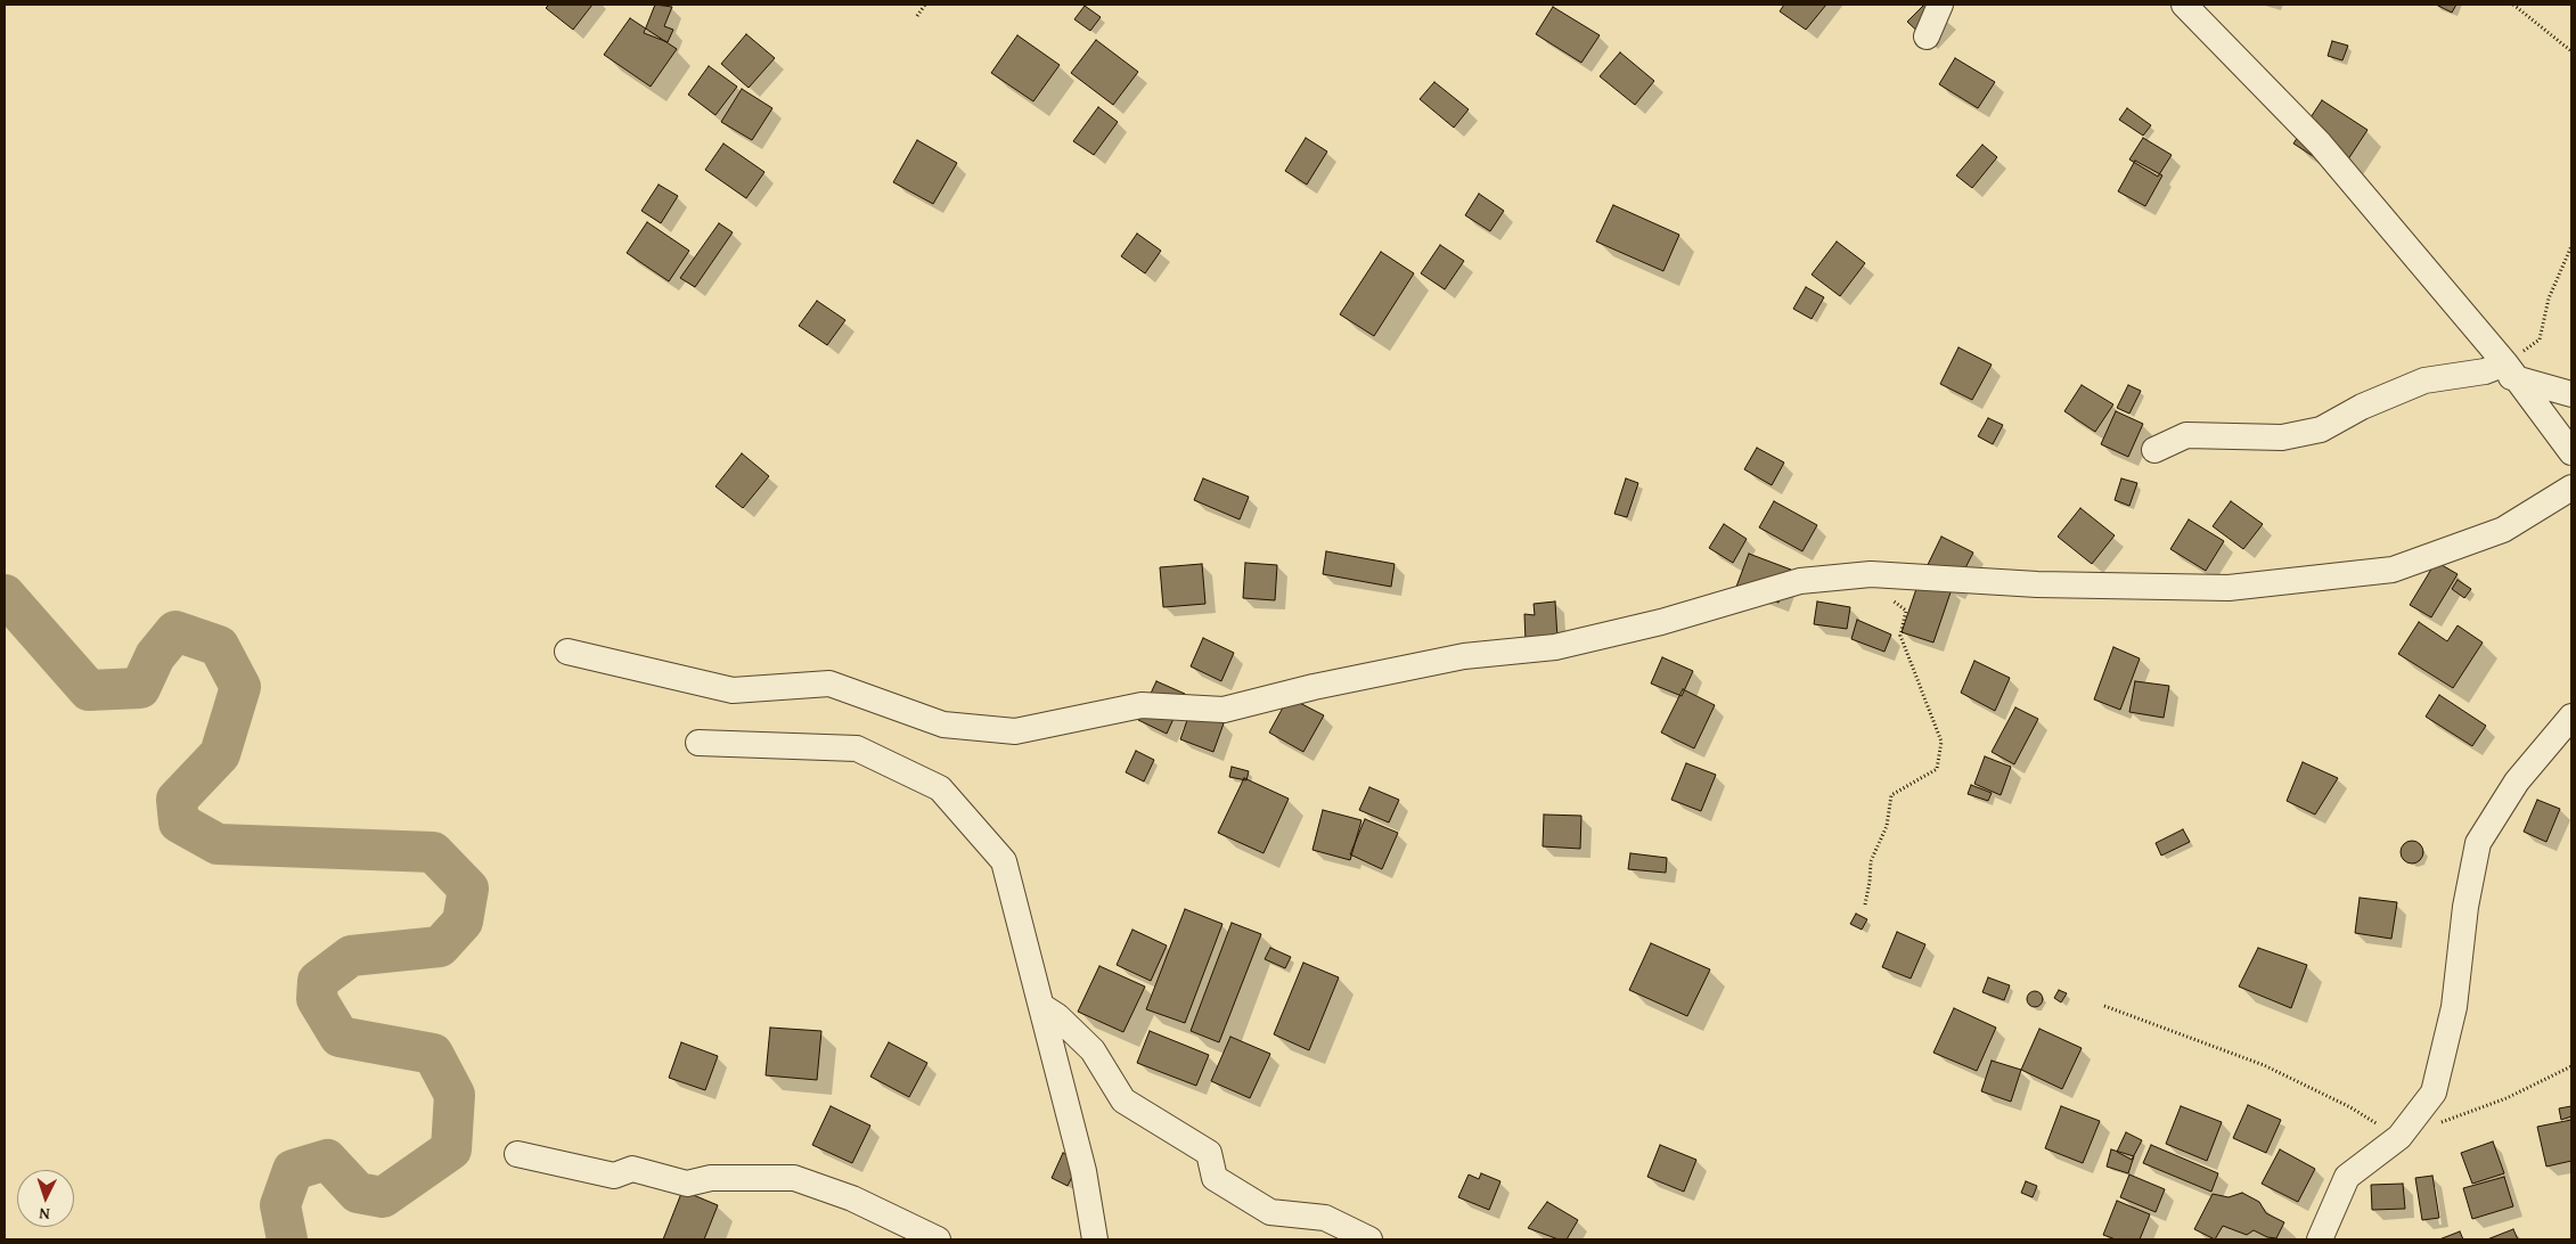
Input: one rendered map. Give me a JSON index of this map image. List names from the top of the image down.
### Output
{
  "north": "bottom"
}
